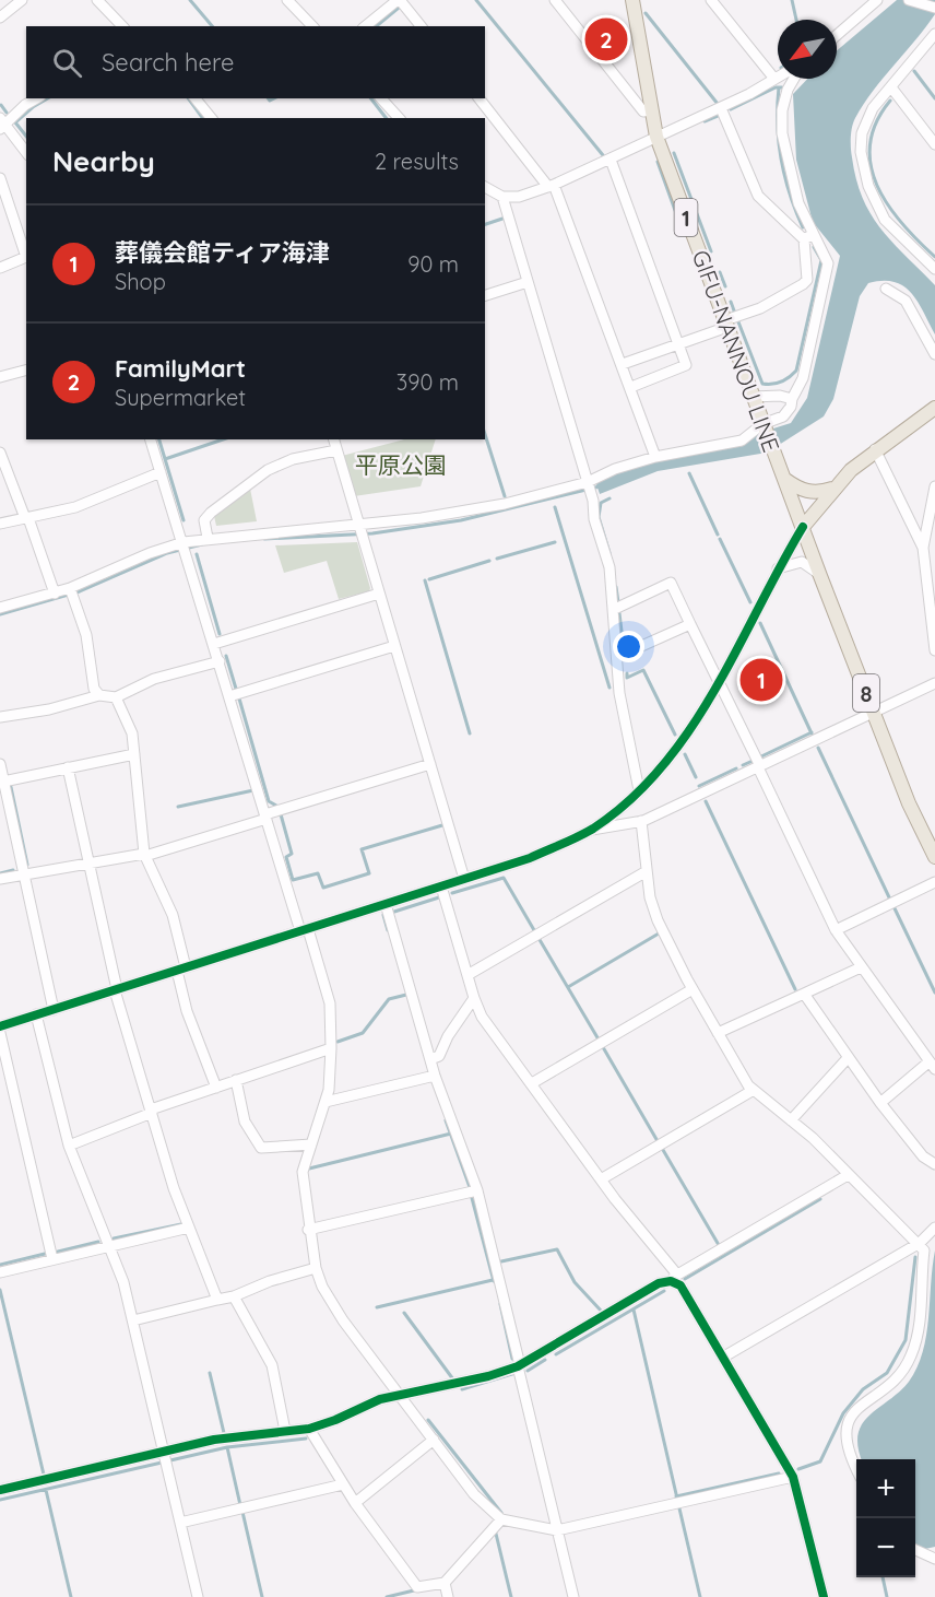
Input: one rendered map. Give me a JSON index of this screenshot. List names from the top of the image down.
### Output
{
  "streets": {
    "main road": ["1", "GIFU-NANNOU LINE", "8"]
  },
  "crossings": [
    ["GIFU-NANNOU LINE", "8"]
  ],
  "parks": ["平原公園"],
  "north": "bottom left",
  "page": {
    "pins": ["2", "1"],
    "search": "Search here",
    "heading": ["Nearby", "2 results"],
    "list": [
      {
        "mark": "1",
        "name": "葬儀会館ティア海津",
        "note": "Shop",
        "value": "90 m"
      },
      {
        "mark": "2",
        "name": "FamilyMart",
        "note": "Supermarket",
        "value": "390 m"
      }
    ],
    "map_buttons": ["+", "−"]
  }
}
